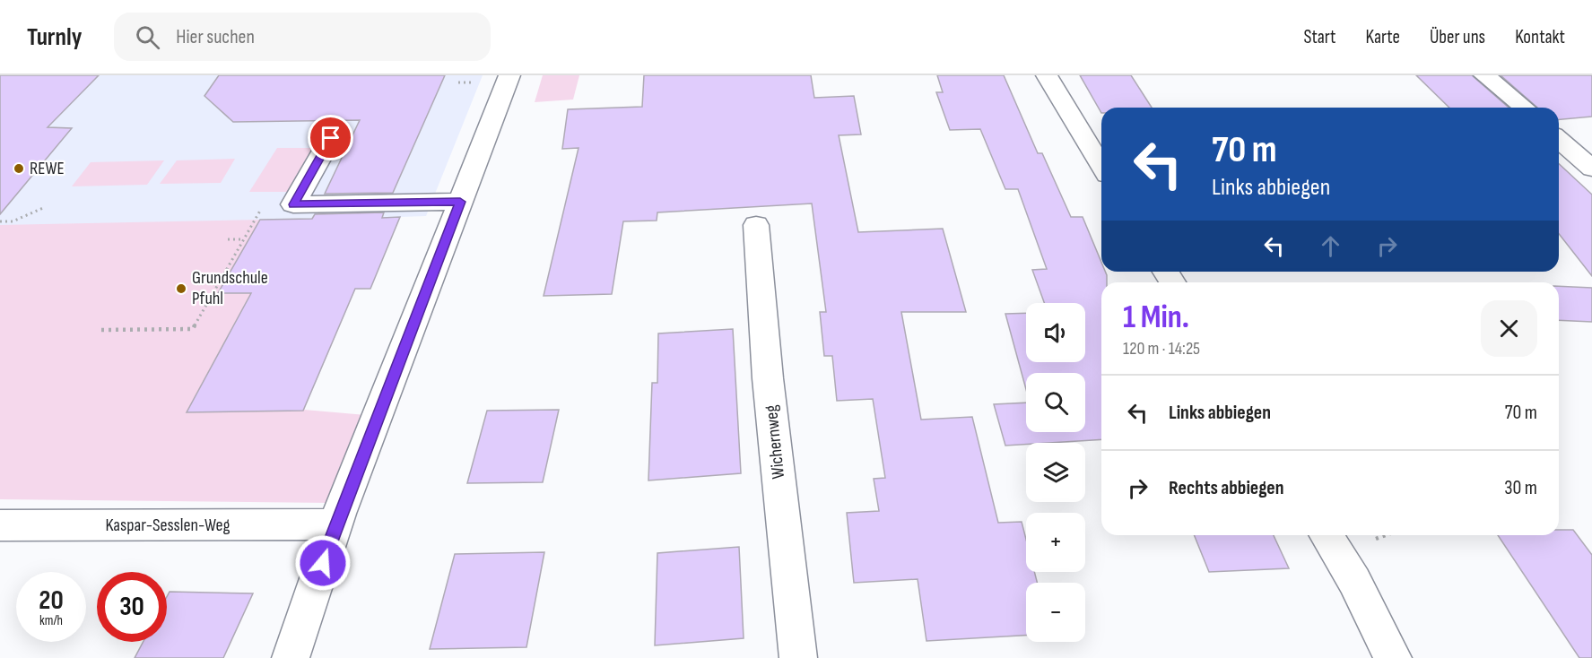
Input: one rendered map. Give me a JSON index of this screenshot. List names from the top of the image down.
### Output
{
  "streets": {
    "street": ["Wichernweg", "Kaspar-Sesslen-Weg"]
  },
  "places": ["REWE", "Grundschule Pfuhl"],
  "page": {
    "header": "Turnly",
    "search": "Hier suchen",
    "nav": [
      "Start",
      "Karte",
      "Über uns",
      "Kontakt"
    ],
    "turn": ["70 m", "Links abbiegen"],
    "heading": ["1 Min.", "120 m · 14:25"],
    "map_buttons": ["+", "−"],
    "list": [
      {
        "name": "Links abbiegen",
        "value": "70 m"
      },
      {
        "name": "Rechts abbiegen",
        "value": "30 m"
      }
    ],
    "speed": "20 km/h",
    "limit": "30"
  }
}
